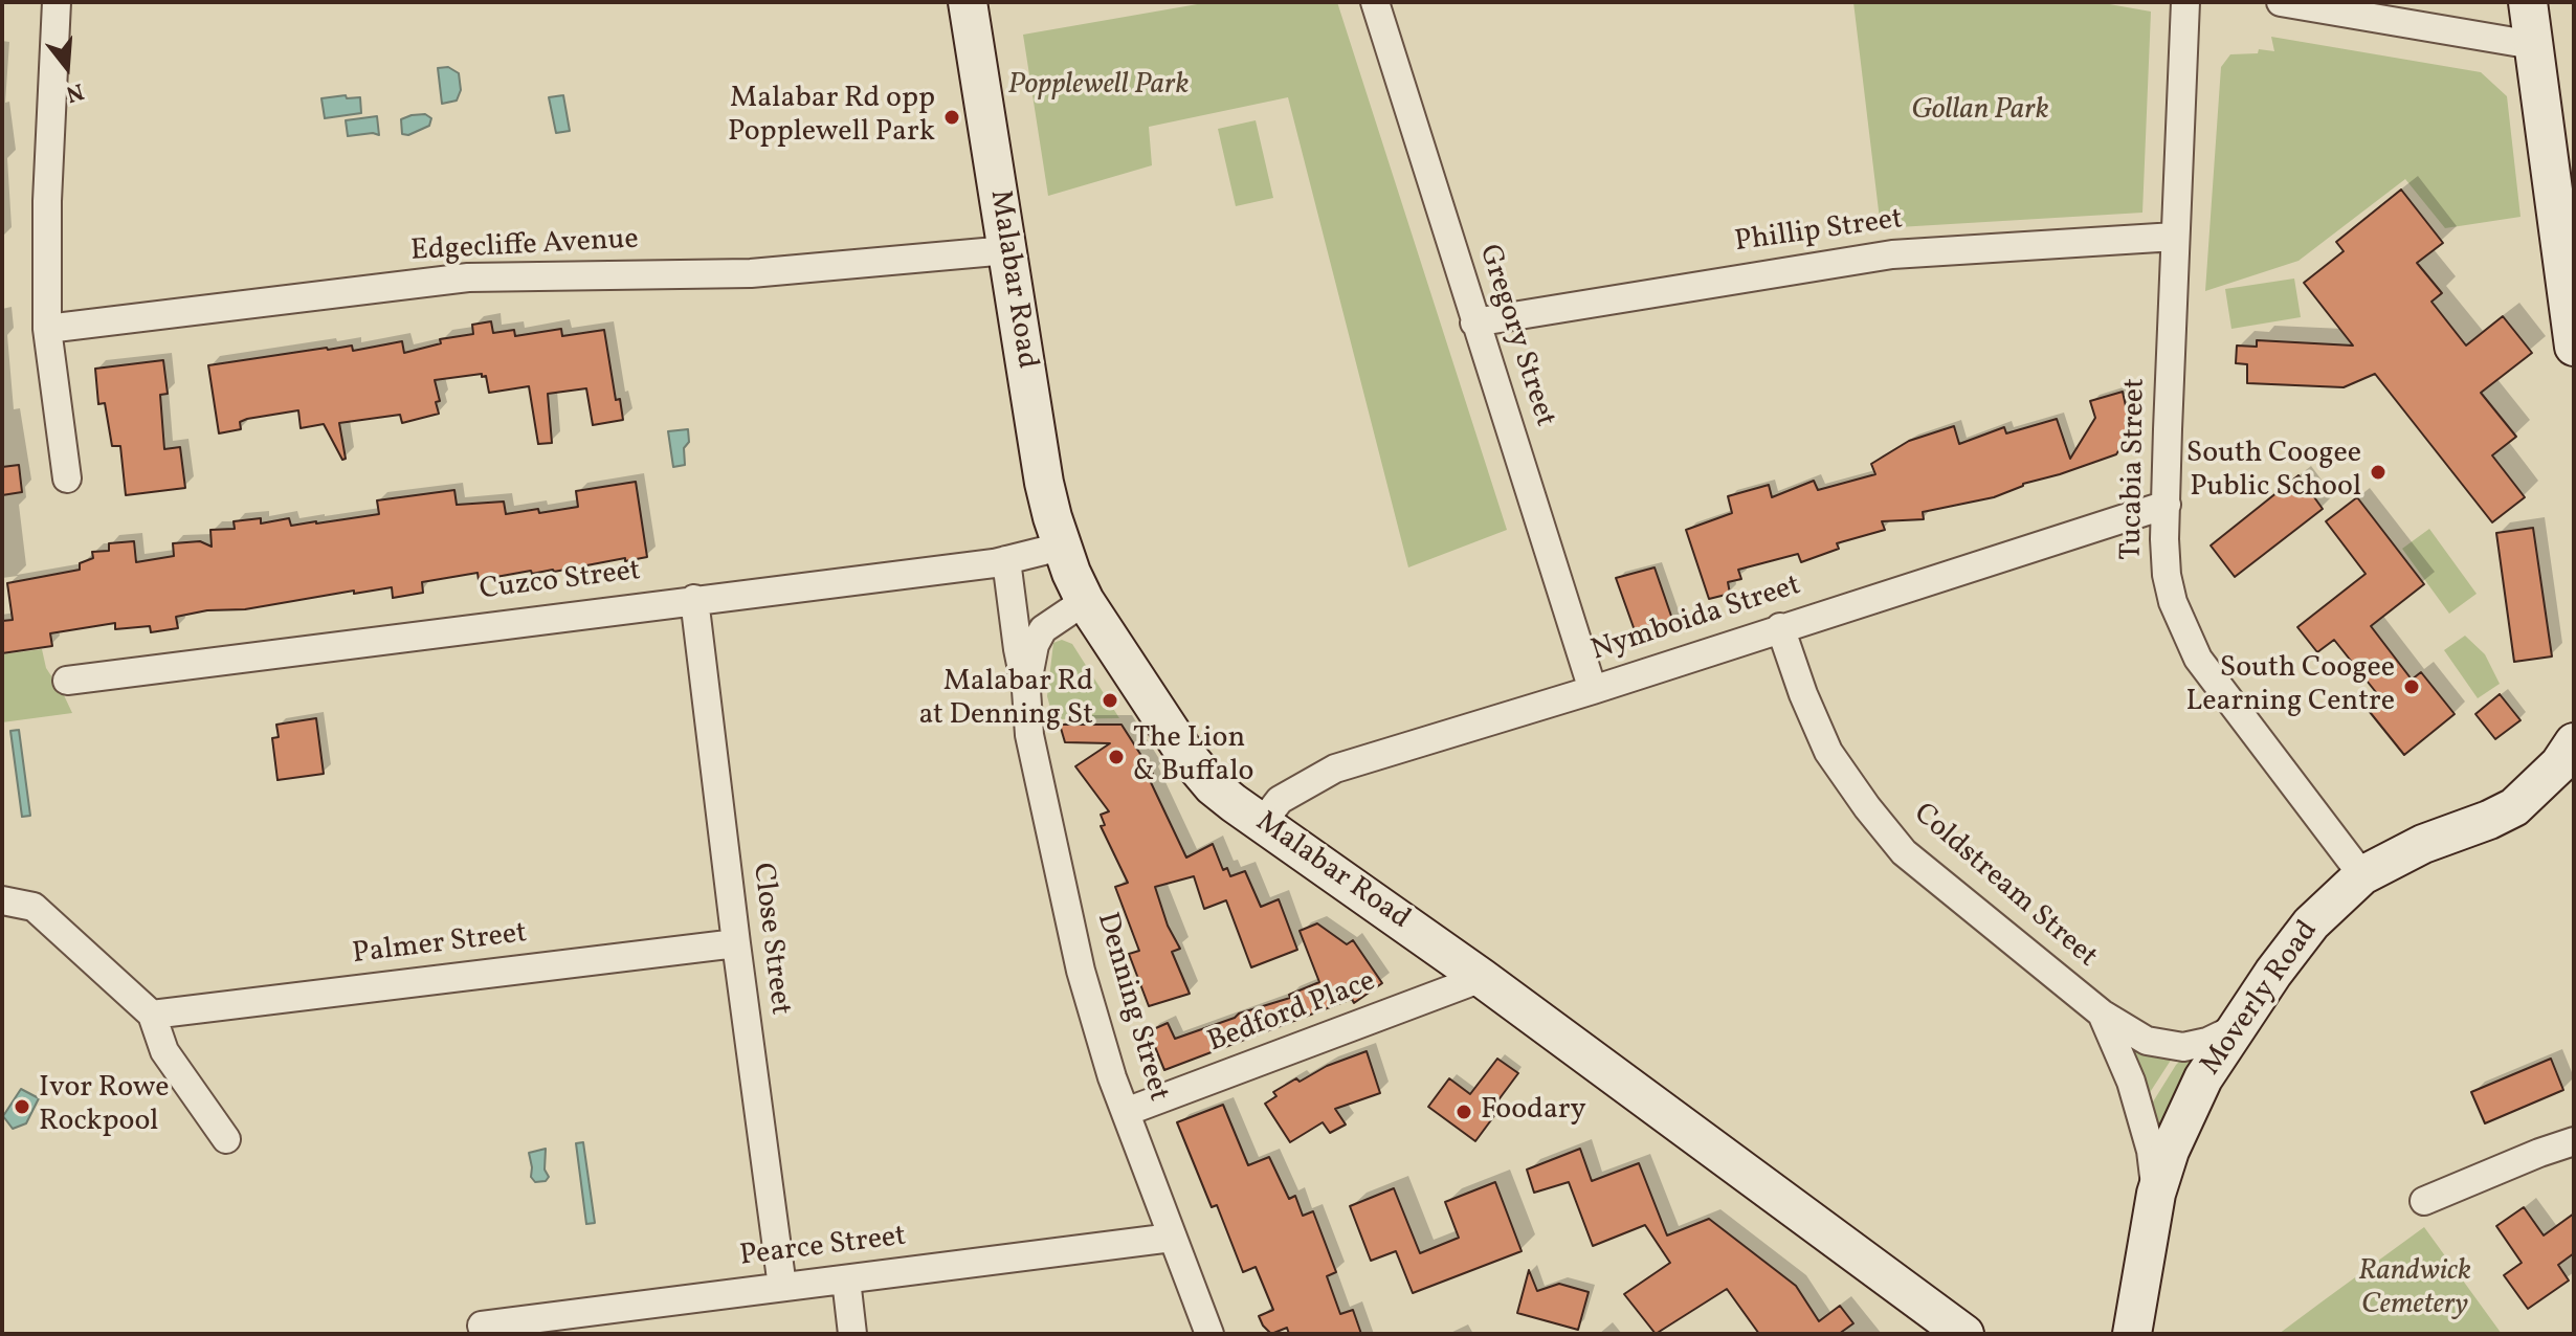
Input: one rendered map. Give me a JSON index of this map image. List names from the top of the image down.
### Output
{
  "streets": {
    "main road": ["Malabar Road", "Moverly Road"],
    "street": [
      "Phillip Street",
      "Edgecliffe Avenue",
      "Gregory Street",
      "Tucabia Street",
      "Cuzco Street",
      "Nymboida Street",
      "Coldstream Street",
      "Close Street",
      "Palmer Street",
      "Denning Street",
      "Bedford Place",
      "Pearce Street"
    ]
  },
  "crossings": [
    ["Phillip Street", "Gregory Street"],
    ["Phillip Street", "Tucabia Street"],
    ["Edgecliffe Avenue", "Malabar Road"],
    ["Malabar Road", "Cuzco Street"],
    ["Malabar Road", "Nymboida Street"],
    ["Malabar Road", "Denning Street"],
    ["Malabar Road", "Bedford Place"],
    ["Gregory Street", "Nymboida Street"],
    ["Tucabia Street", "Nymboida Street"],
    ["Tucabia Street", "Moverly Road"],
    ["Cuzco Street", "Close Street"],
    ["Cuzco Street", "Denning Street"],
    ["Nymboida Street", "Coldstream Street"],
    ["Coldstream Street", "Moverly Road"],
    ["Close Street", "Palmer Street"],
    ["Close Street", "Pearce Street"],
    ["Denning Street", "Bedford Place"],
    ["Denning Street", "Pearce Street"]
  ],
  "parks": ["Popplewell Park", "Gollan Park", "Randwick Cemetery"],
  "places": [
    "Malabar Rd opp Popplewell Park",
    "South Coogee Public School",
    "South Coogee Learning Centre",
    "Malabar Rd at Denning St",
    "The Lion & Buffalo",
    "Ivor Rowe Rockpool",
    "Foodary"
  ],
  "north": "bottom"
}
